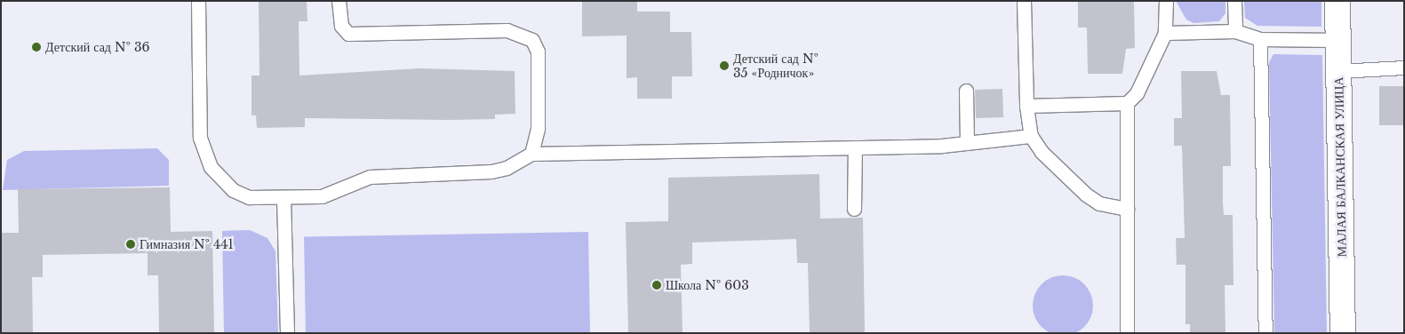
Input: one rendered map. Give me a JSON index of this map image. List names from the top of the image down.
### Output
{
  "streets": {
    "street": ["МАЛАЯ БАЛКАНСКАЯ УЛИЦА"]
  },
  "places": [
    "Детский сад № 36",
    "Детский сад № 35 «Родничок»",
    "Гимназия № 441",
    "Школа № 603"
  ]
}
